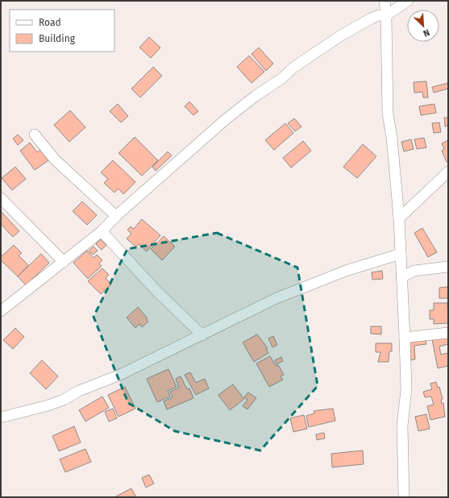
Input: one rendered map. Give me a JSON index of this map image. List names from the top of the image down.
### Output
{
  "legend": ["Road", "Building"],
  "north": "bottom right"
}
